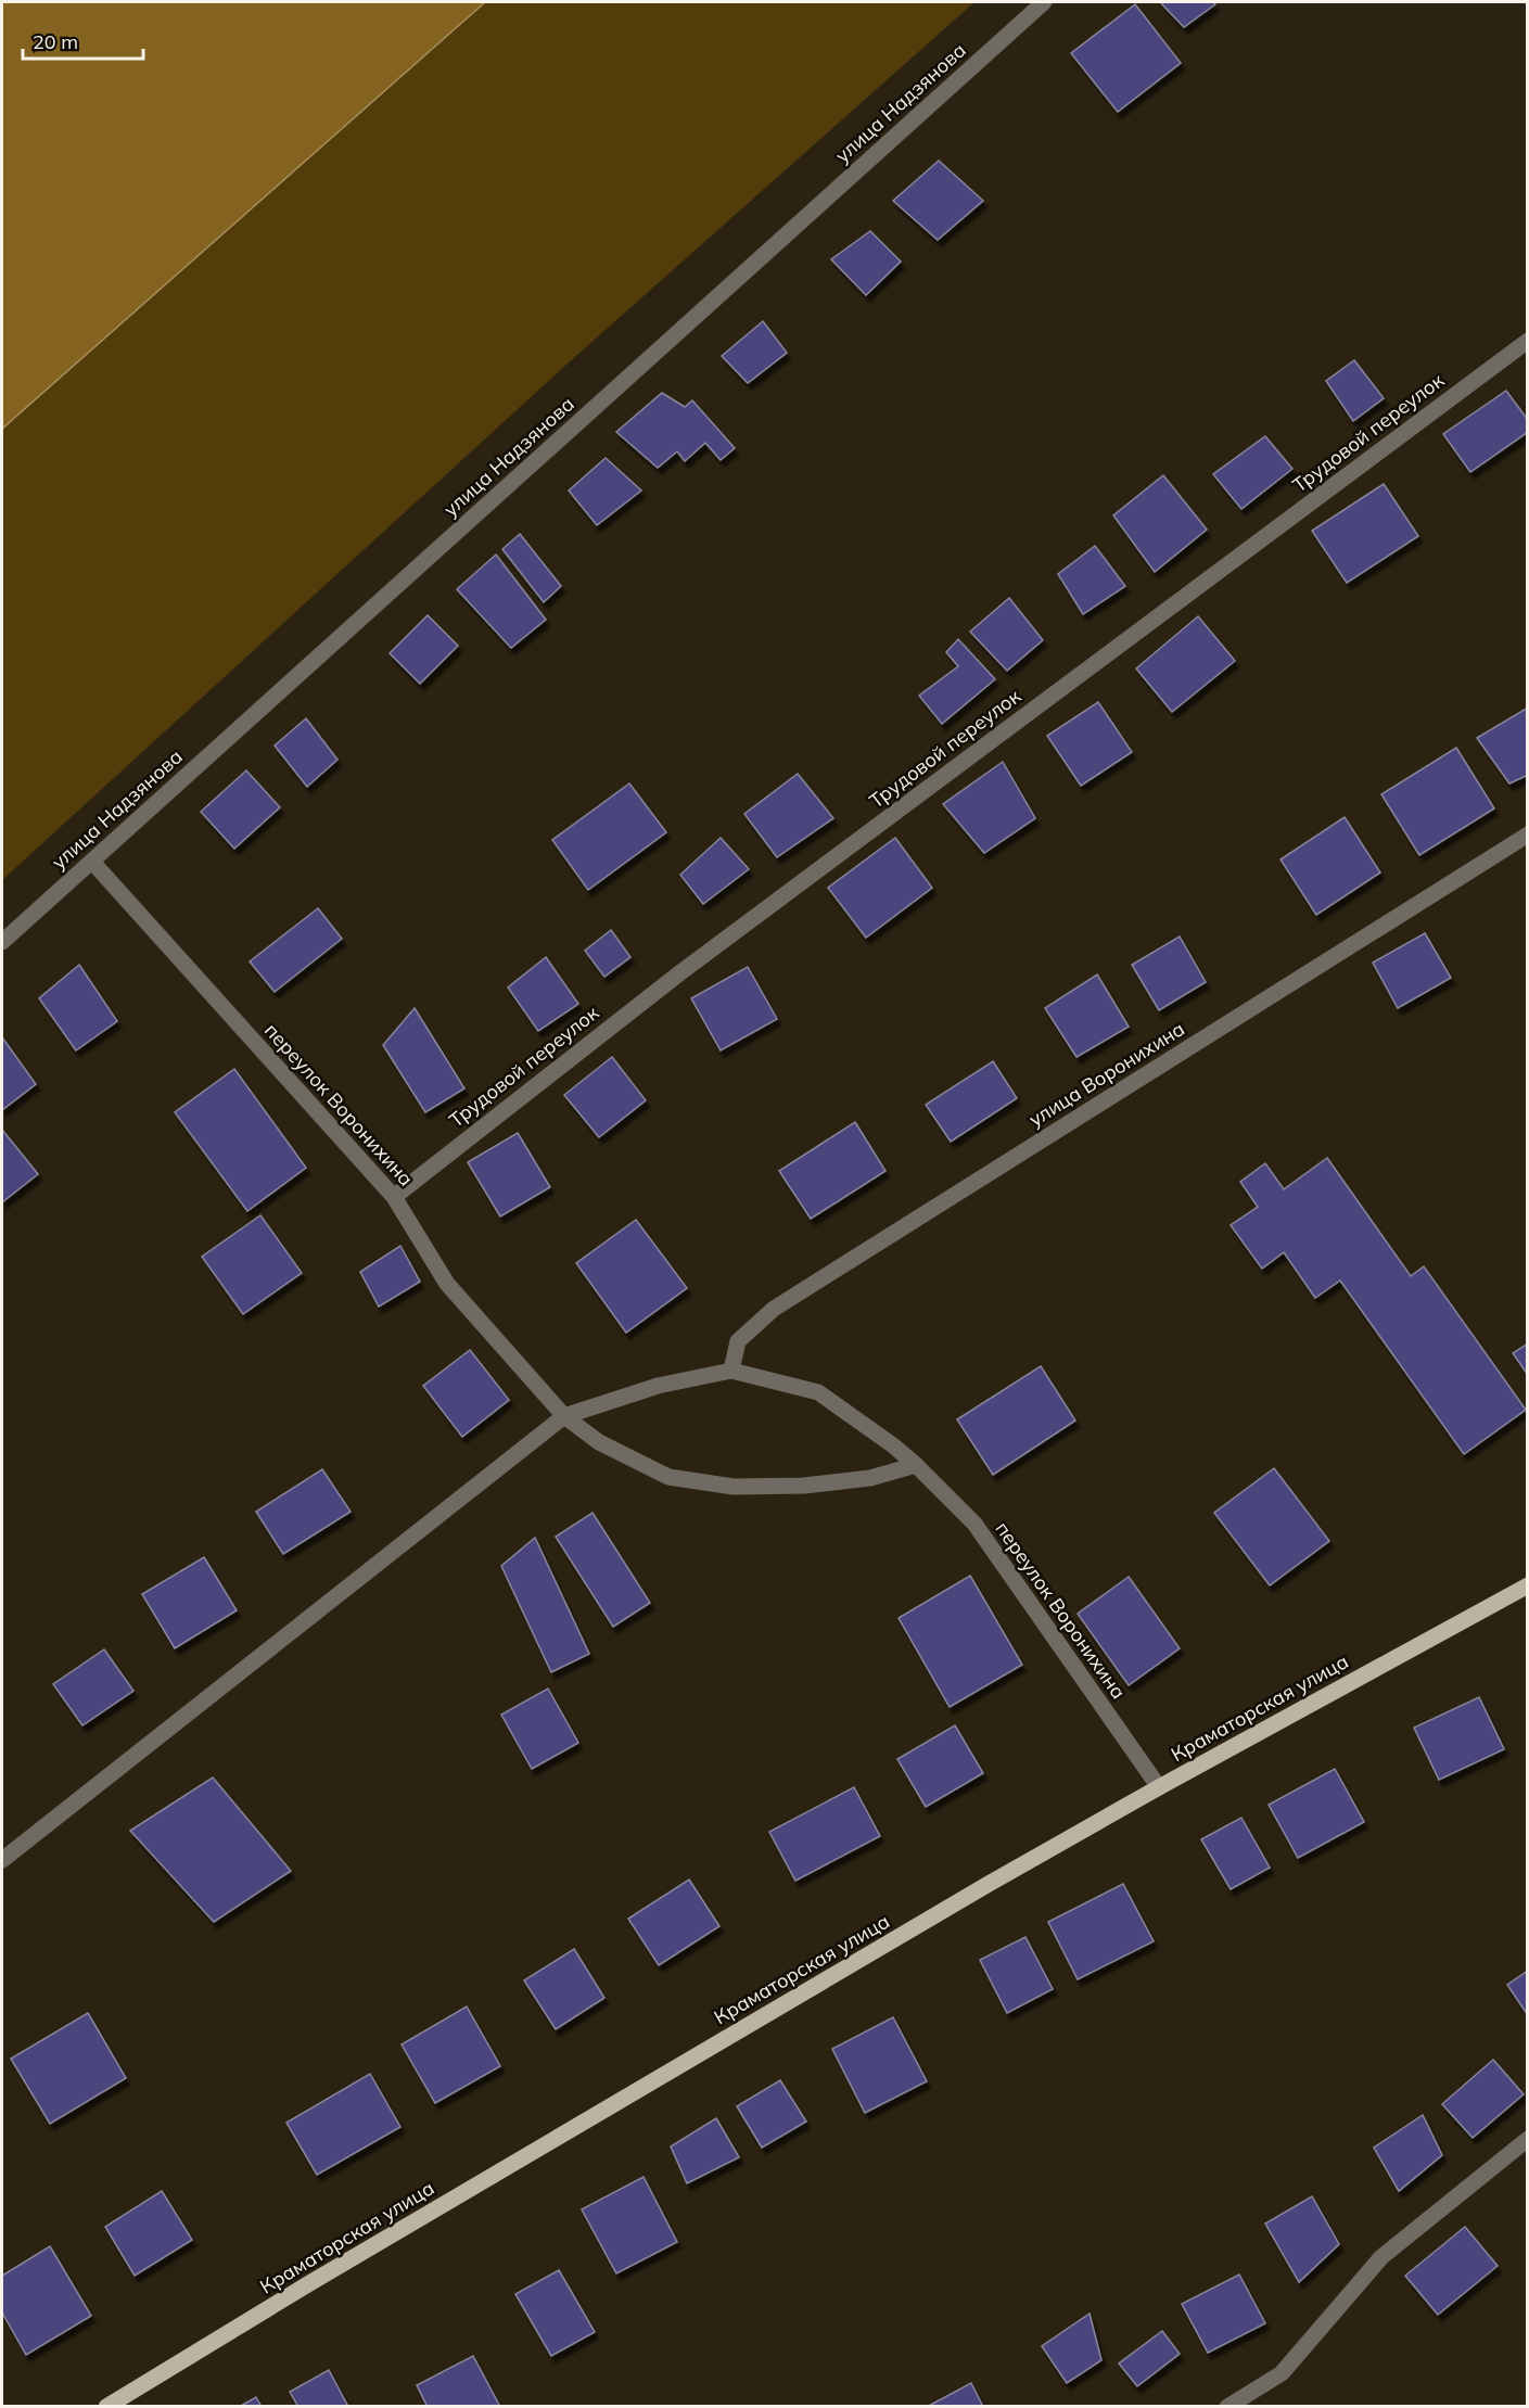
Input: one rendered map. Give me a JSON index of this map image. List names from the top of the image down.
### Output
{
  "streets": {
    "main road": ["Краматорская улица"],
    "street": [
      "улица Надзянова",
      "Трудовой переулок",
      "улица Воронихина",
      "переулок Воронихина"
    ]
  },
  "crossings": [
    ["улица Надзянова", "переулок Воронихина"],
    ["Трудовой переулок", "переулок Воронихина"],
    ["улица Воронихина", "переулок Воронихина"],
    ["переулок Воронихина", "Краматорская улица"]
  ],
  "scale_bar": "20 m"
}
